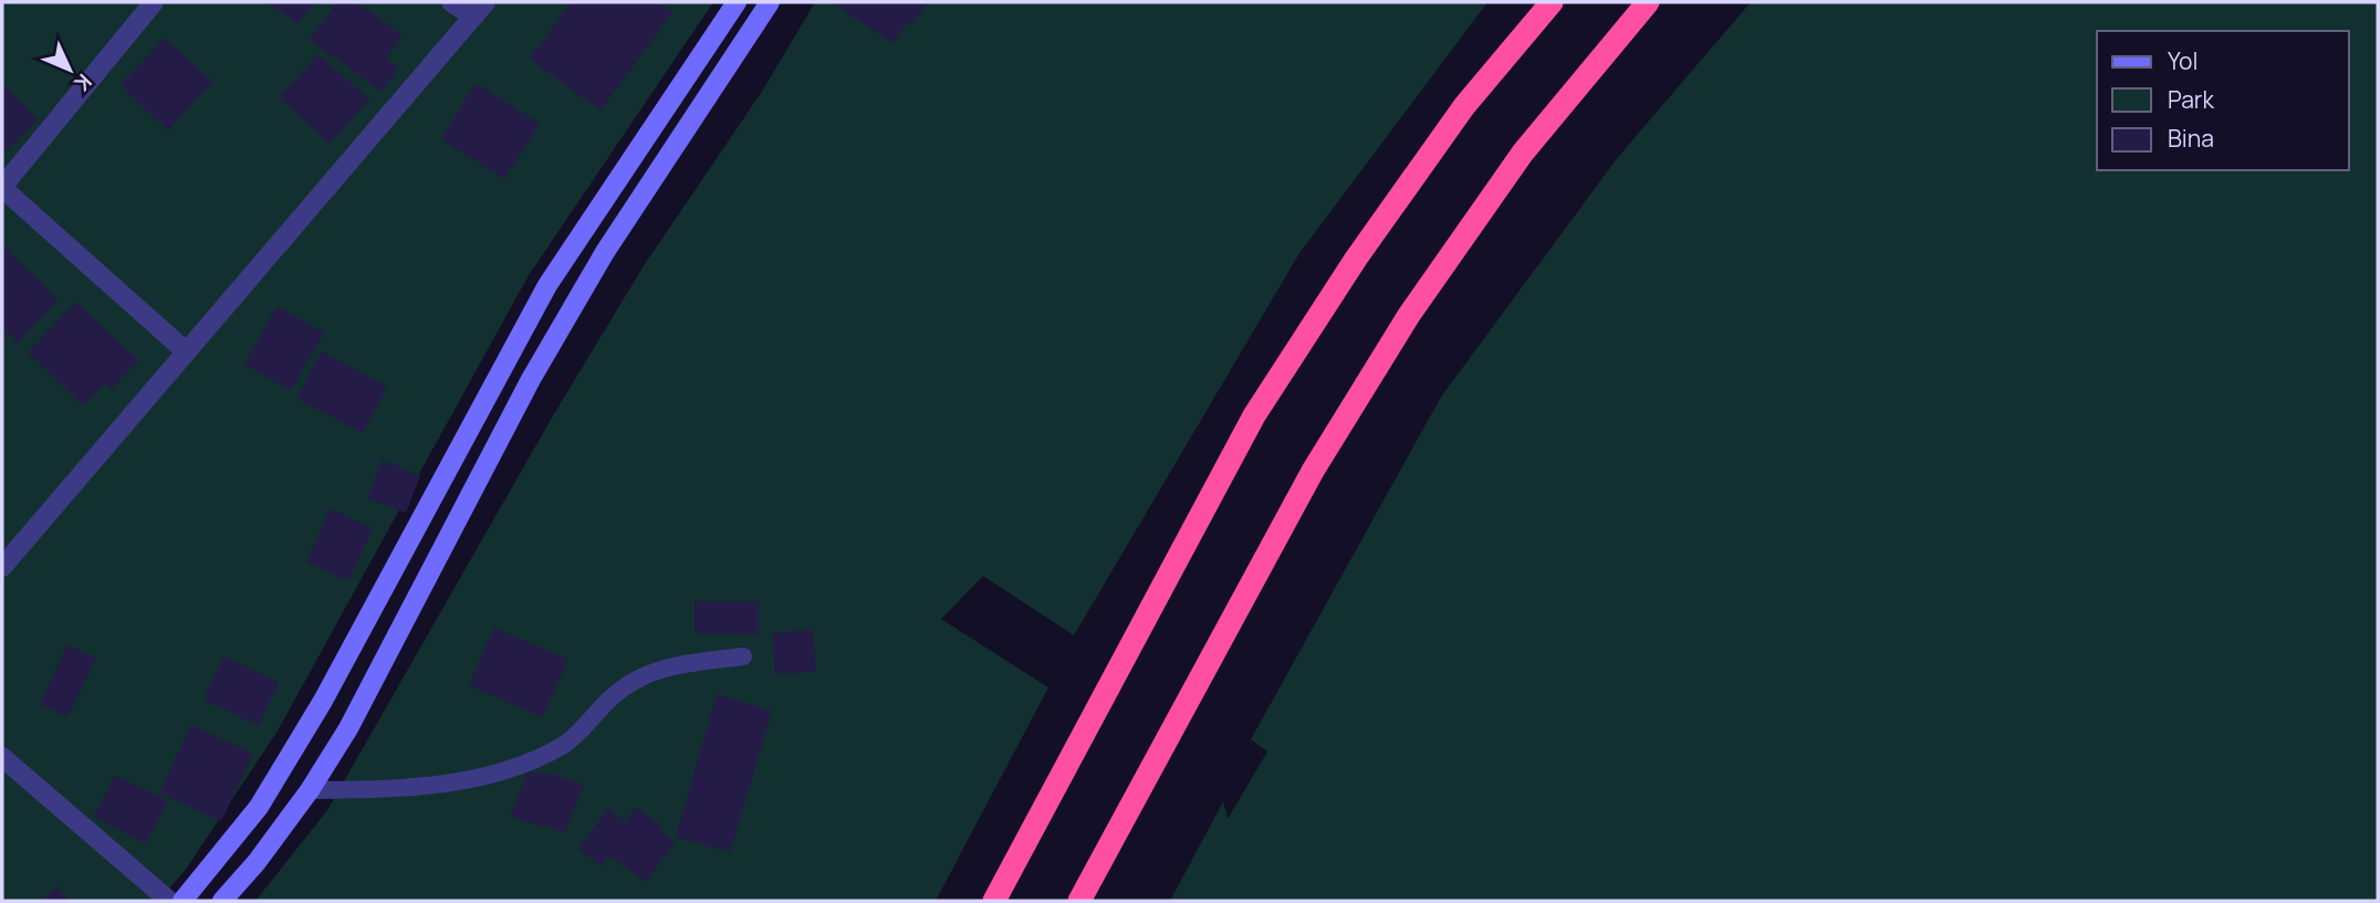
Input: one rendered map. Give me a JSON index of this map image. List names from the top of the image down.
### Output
{
  "legend": ["Yol", "Park", "Bina"],
  "north": "bottom right"
}
